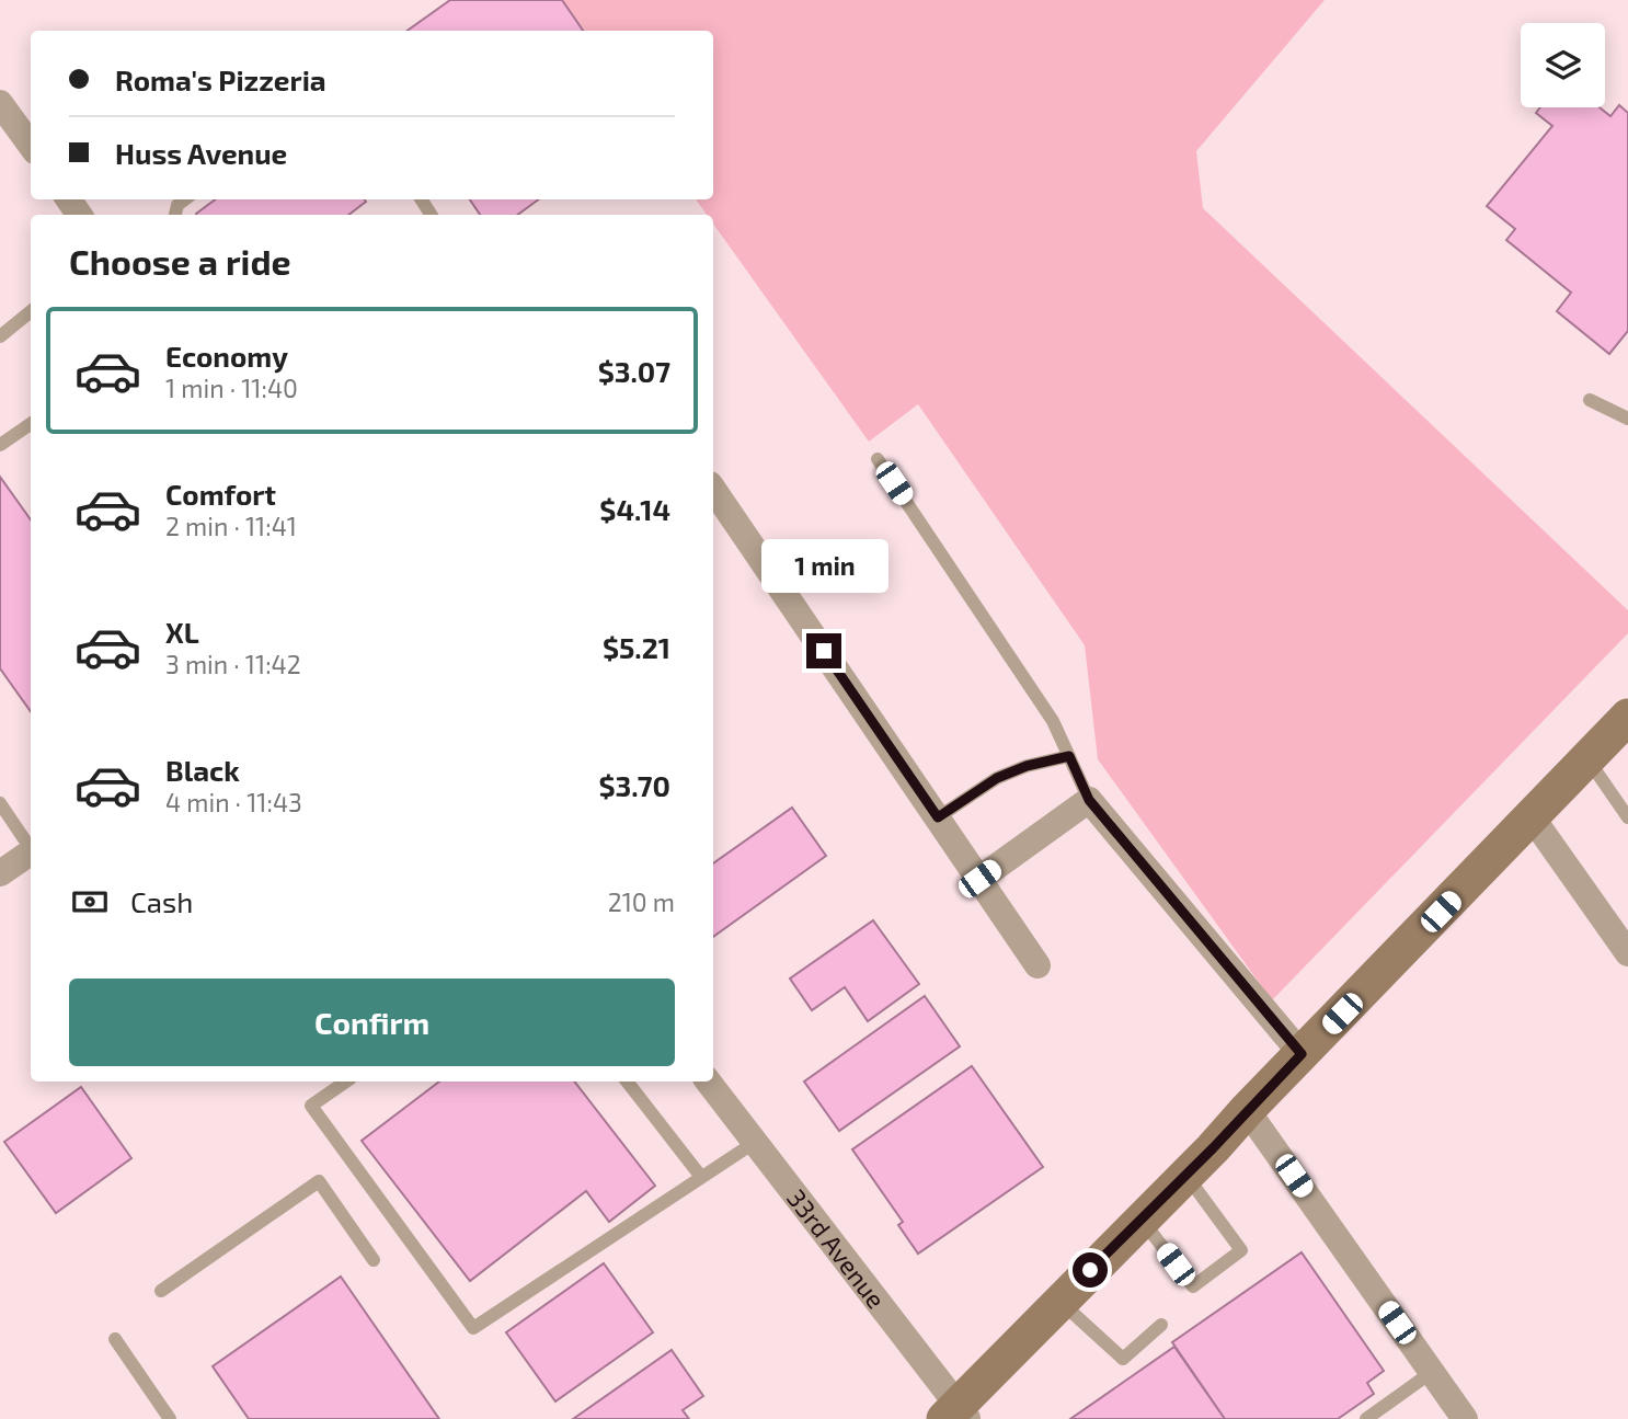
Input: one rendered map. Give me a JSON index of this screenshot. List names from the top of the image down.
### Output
{
  "streets": {
    "street": ["33rd Avenue"]
  },
  "page": {
    "banner": ["Roma's Pizzeria", "Huss Avenue"],
    "heading": "Choose a ride",
    "list": [
      {
        "name": "Economy",
        "note": "1 min · 11:40",
        "value": "$3.07"
      },
      {
        "name": "Comfort",
        "note": "2 min · 11:41",
        "value": "$4.14"
      },
      {
        "name": "XL",
        "note": "3 min · 11:42",
        "value": "$5.21"
      },
      {
        "name": "Black",
        "note": "4 min · 11:43",
        "value": "$3.70"
      }
    ],
    "bubble": "1 min",
    "pay": ["Cash", "210 m"],
    "buttons": "Confirm"
  }
}
